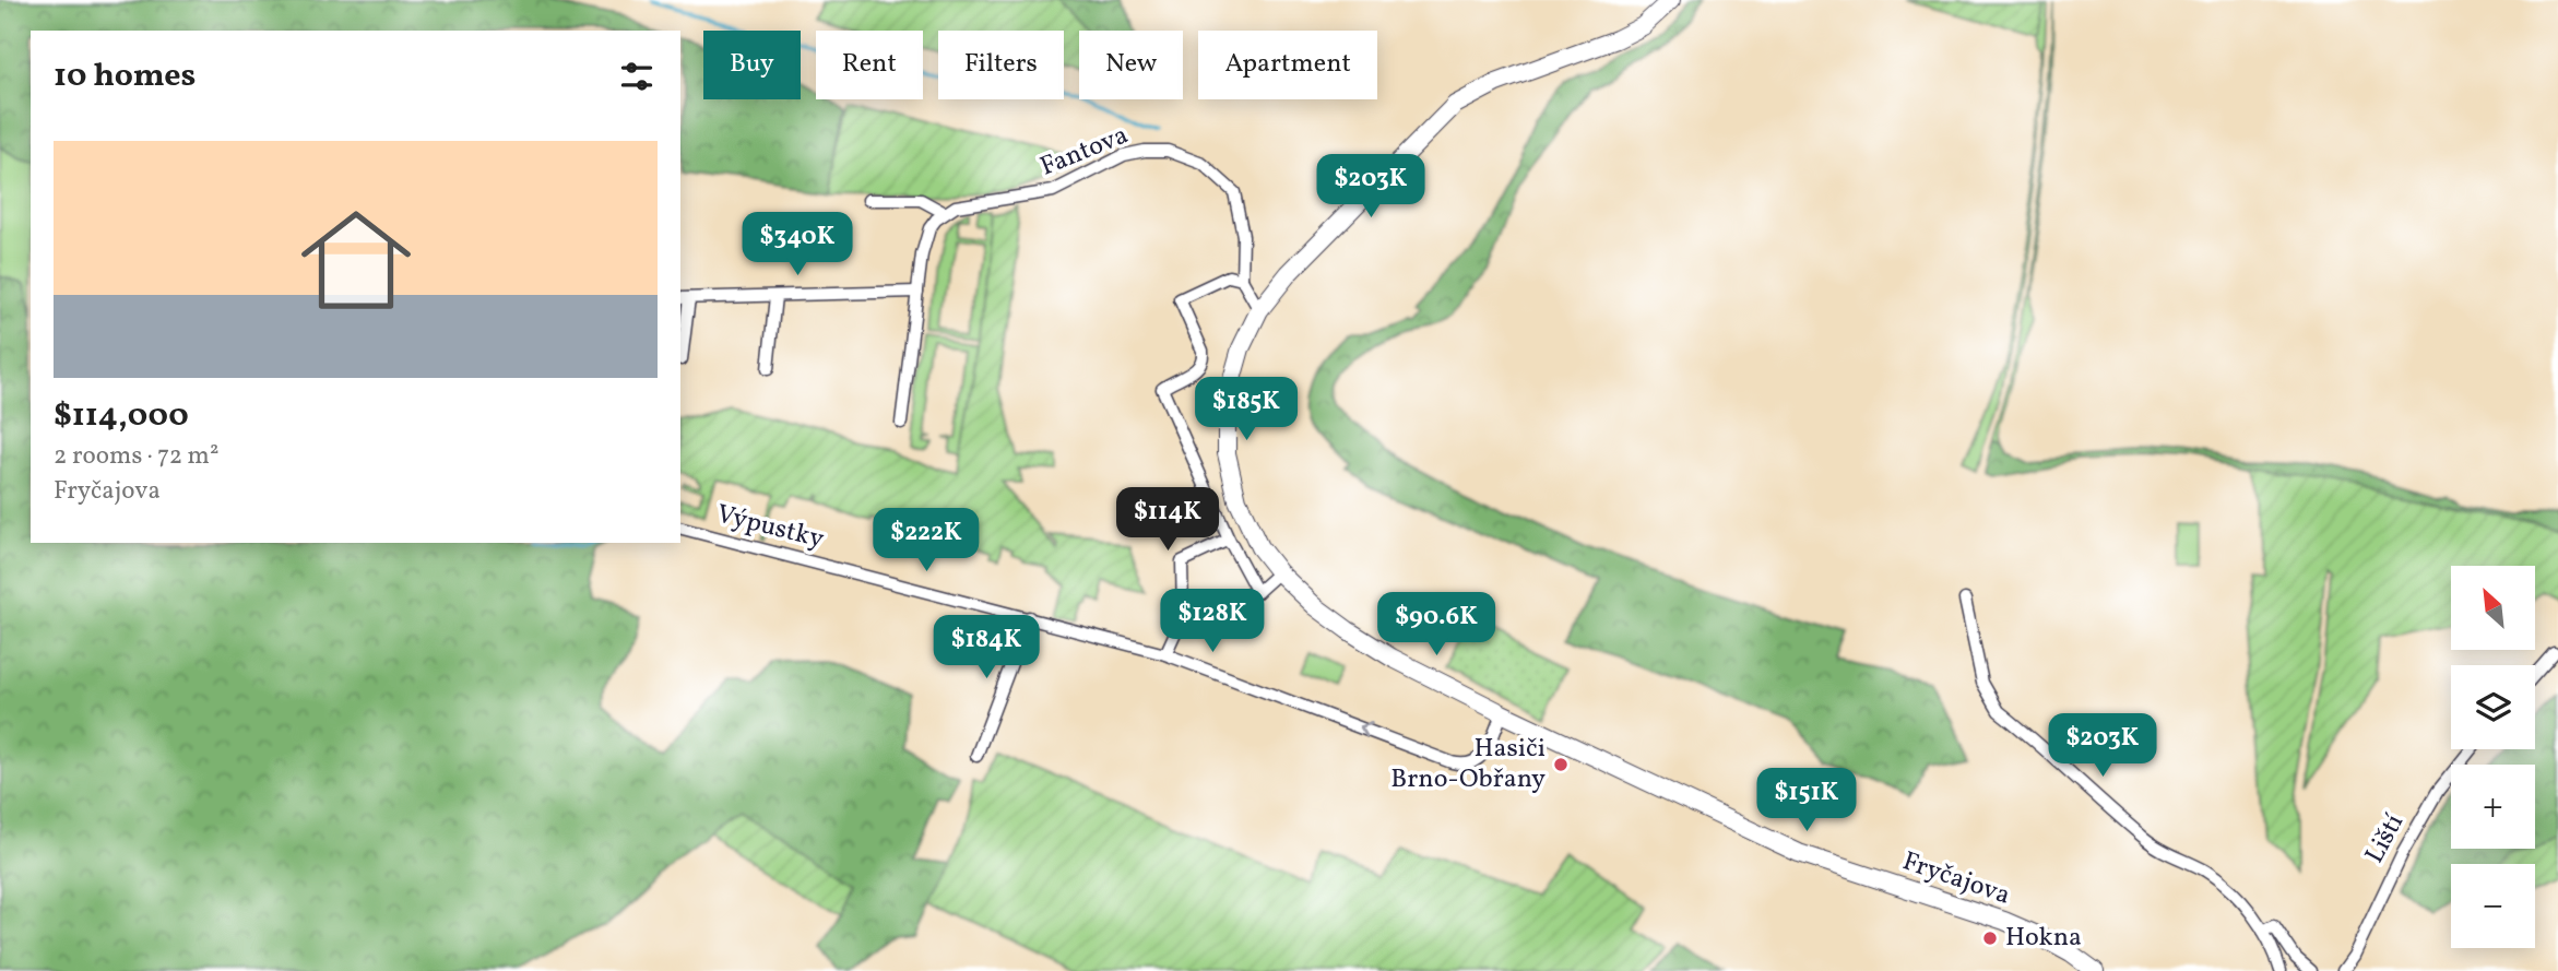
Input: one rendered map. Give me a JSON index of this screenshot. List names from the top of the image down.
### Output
{
  "streets": {
    "main road": ["Fryčajova"],
    "street": ["Fantova", "Výpustky", "Liští"]
  },
  "places": ["Hasiči Brno-Obřany", "Hokna"],
  "north": "top left",
  "page": {
    "chip": [
      "Buy",
      "Rent",
      "Filters",
      "New",
      "Apartment"
    ],
    "heading": "10 homes",
    "list": [
      {
        "name": "$114,000",
        "note": "2 rooms · 72 m² · Fryčajova"
      }
    ],
    "price": [
      "$203K",
      "$340K",
      "$185K",
      "$114K",
      "$222K",
      "$128K",
      "$90.6K",
      "$184K",
      "$203K",
      "$151K"
    ],
    "map_buttons": ["+", "−"]
  }
}
